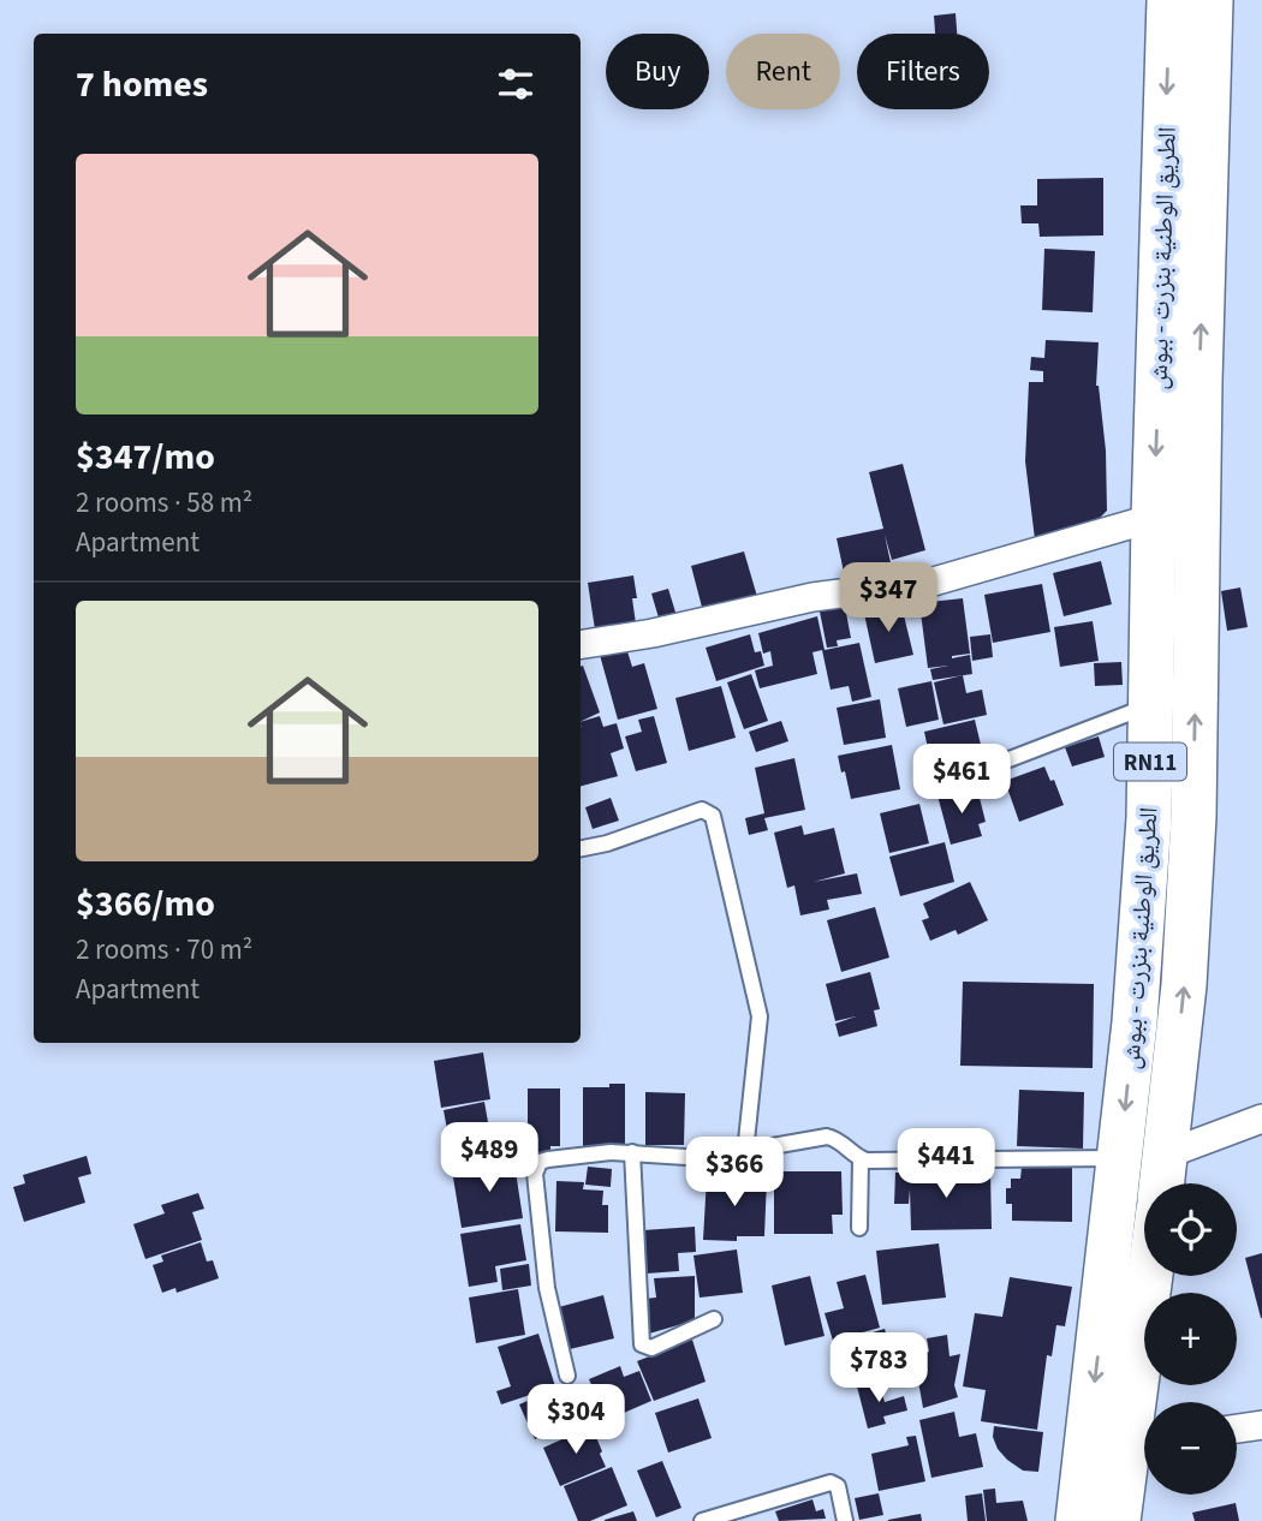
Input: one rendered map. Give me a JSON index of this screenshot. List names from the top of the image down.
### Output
{
  "streets": {
    "main road": ["الطريق الوطنية بنزرت - ببوش", "RN11"]
  },
  "page": {
    "chip": ["Buy", "Rent", "Filters"],
    "heading": "7 homes",
    "list": [
      {
        "name": "$347/mo",
        "note": "2 rooms · 58 m² · Apartment"
      },
      {
        "name": "$366/mo",
        "note": "2 rooms · 70 m² · Apartment"
      }
    ],
    "price": [
      "$347",
      "$461",
      "$489",
      "$441",
      "$366",
      "$783",
      "$304"
    ],
    "map_buttons": ["+", "−"]
  }
}
